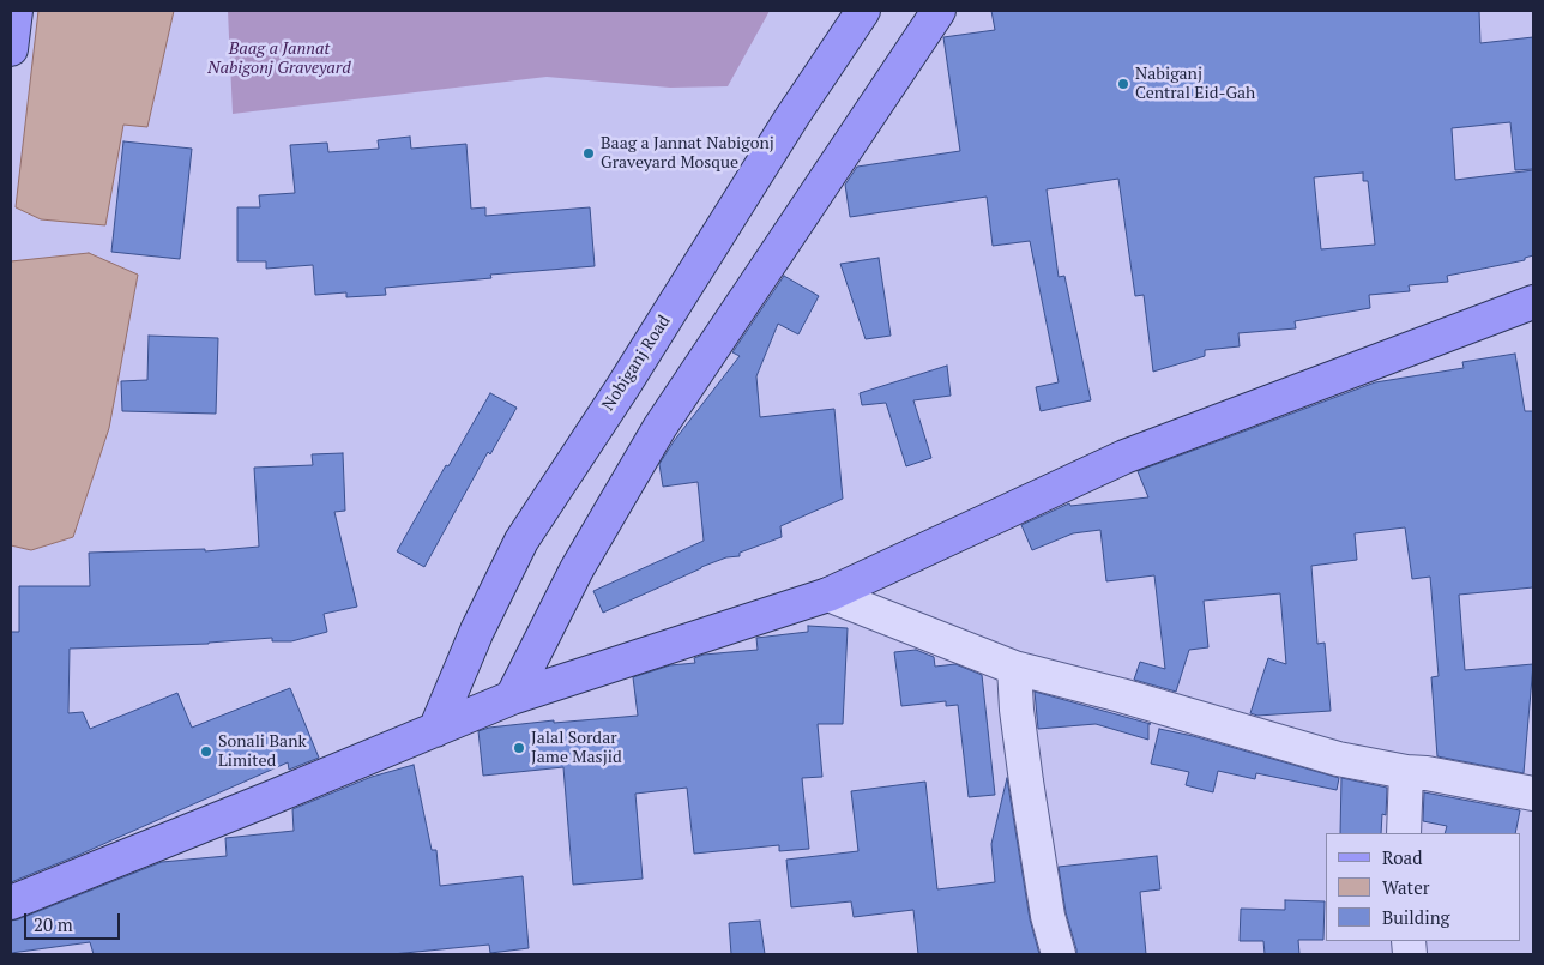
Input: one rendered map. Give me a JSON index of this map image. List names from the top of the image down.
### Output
{
  "streets": {
    "main road": ["Nobiganj Road"]
  },
  "parks": ["Baag a Jannat Nabigonj Graveyard"],
  "places": [
    "Nabiganj Central Eid-Gah",
    "Baag a Jannat Nabigonj Graveyard Mosque",
    "Jalal Sordar Jame Masjid",
    "Sonali Bank Limited"
  ],
  "legend": ["Road", "Water", "Building"],
  "scale_bar": "20 m"
}
